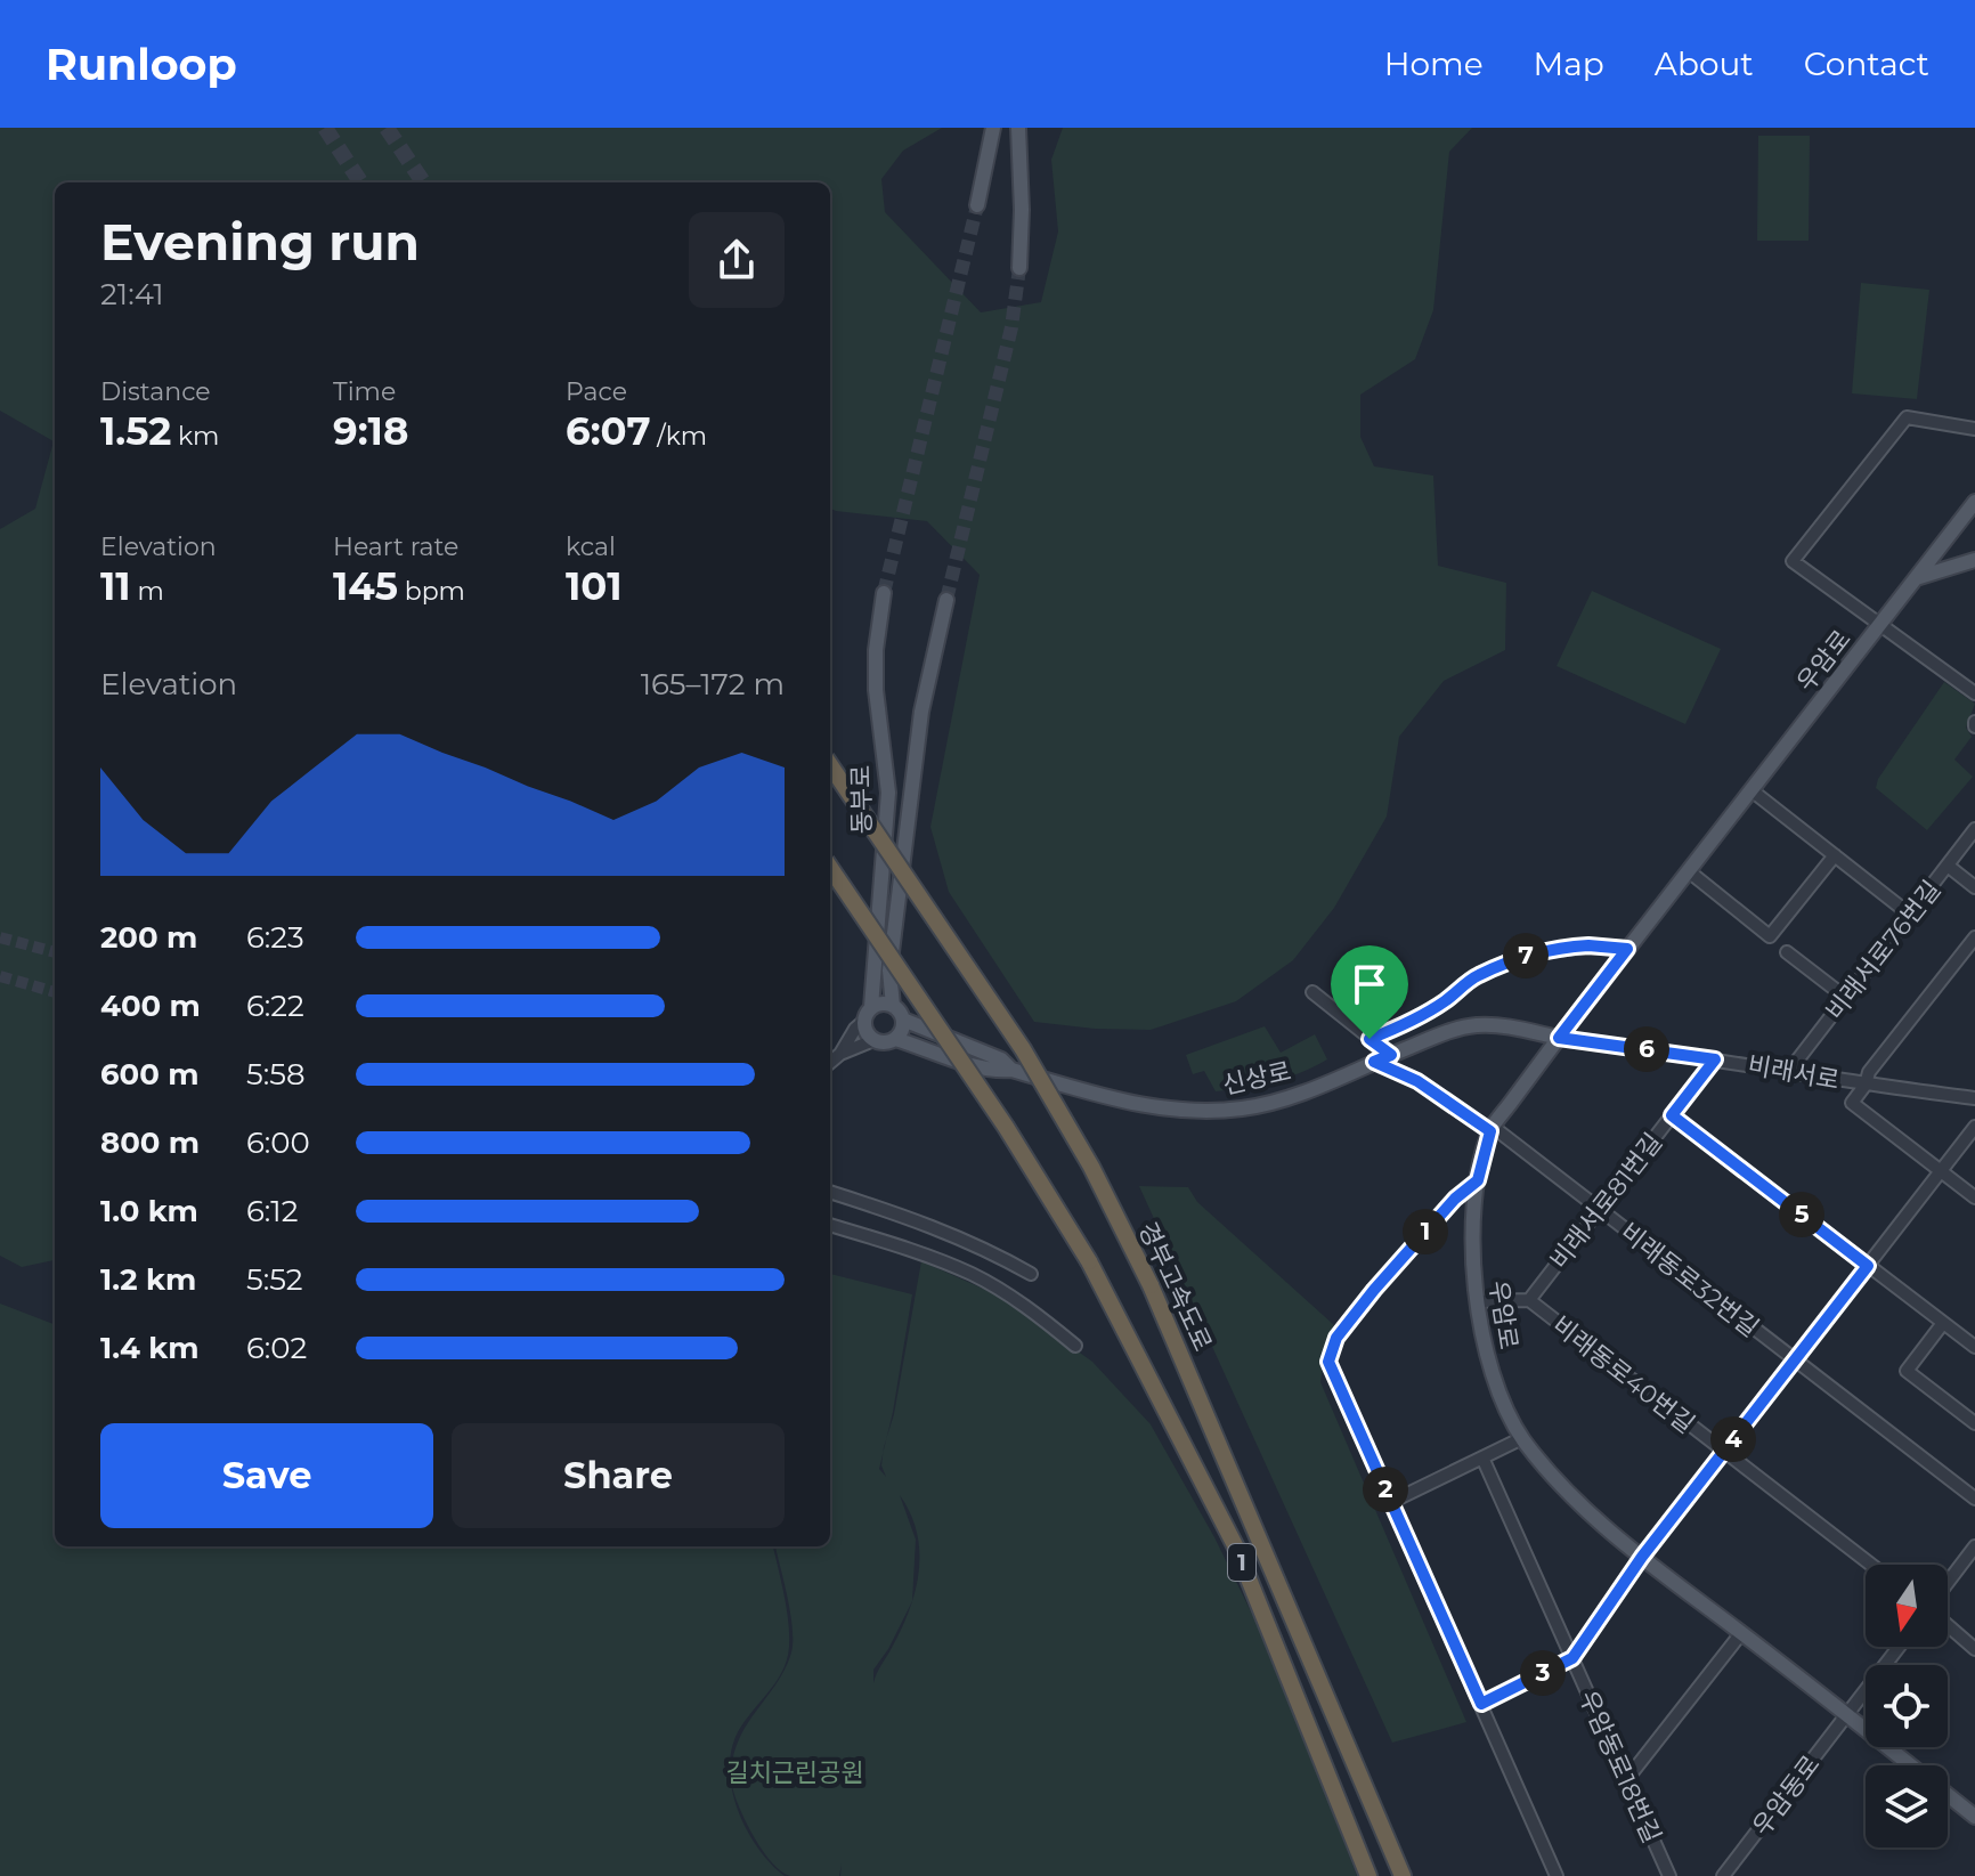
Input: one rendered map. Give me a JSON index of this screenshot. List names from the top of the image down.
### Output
{
  "streets": {
    "highway": ["경부고속도로", "1"],
    "main road": ["우암로", "동부로", "신상로"],
    "street": [
      "비래서로76번길",
      "비래서로",
      "비래서로81번길",
      "비래동로32번길",
      "비래동로40번길",
      "우암동로18번길",
      "우암동로"
    ]
  },
  "crossings": [
    ["우암로", "비래서로"],
    ["우암로", "신상로"],
    ["우암로", "비래동로32번길"],
    ["우암로", "비래동로40번길"],
    ["우암로", "우암동로"],
    ["비래서로76번길", "비래서로"],
    ["비래서로", "신상로"],
    ["비래서로", "비래서로81번길"],
    ["신상로", "비래동로32번길"],
    ["비래서로81번길", "비래동로32번길"],
    ["비래서로81번길", "비래동로40번길"]
  ],
  "parks": ["길치근린공원"],
  "north": "bottom",
  "page": {
    "header": "Runloop",
    "nav": [
      "Home",
      "Map",
      "About",
      "Contact"
    ],
    "heading": ["Evening run", "21:41"],
    "stats": [
      ["Distance", "1.52 km"],
      ["Time", "9:18"],
      ["Pace", "6:07 /km"],
      ["Elevation", "11 m"],
      ["Heart rate", "145 bpm"],
      ["kcal", "101"]
    ],
    "chart": ["Elevation", "165–172 m"],
    "list": [
      {
        "name": "200 m",
        "note": "6:23"
      },
      {
        "name": "400 m",
        "note": "6:22"
      },
      {
        "name": "600 m",
        "note": "5:58"
      },
      {
        "name": "800 m",
        "note": "6:00"
      },
      {
        "name": "1.0 km",
        "note": "6:12"
      },
      {
        "name": "1.2 km",
        "note": "5:52"
      },
      {
        "name": "1.4 km",
        "note": "6:02"
      }
    ],
    "pins": [
      "7",
      "6",
      "5",
      "1",
      "4",
      "2",
      "3"
    ],
    "buttons": ["Save", "Share"]
  }
}
